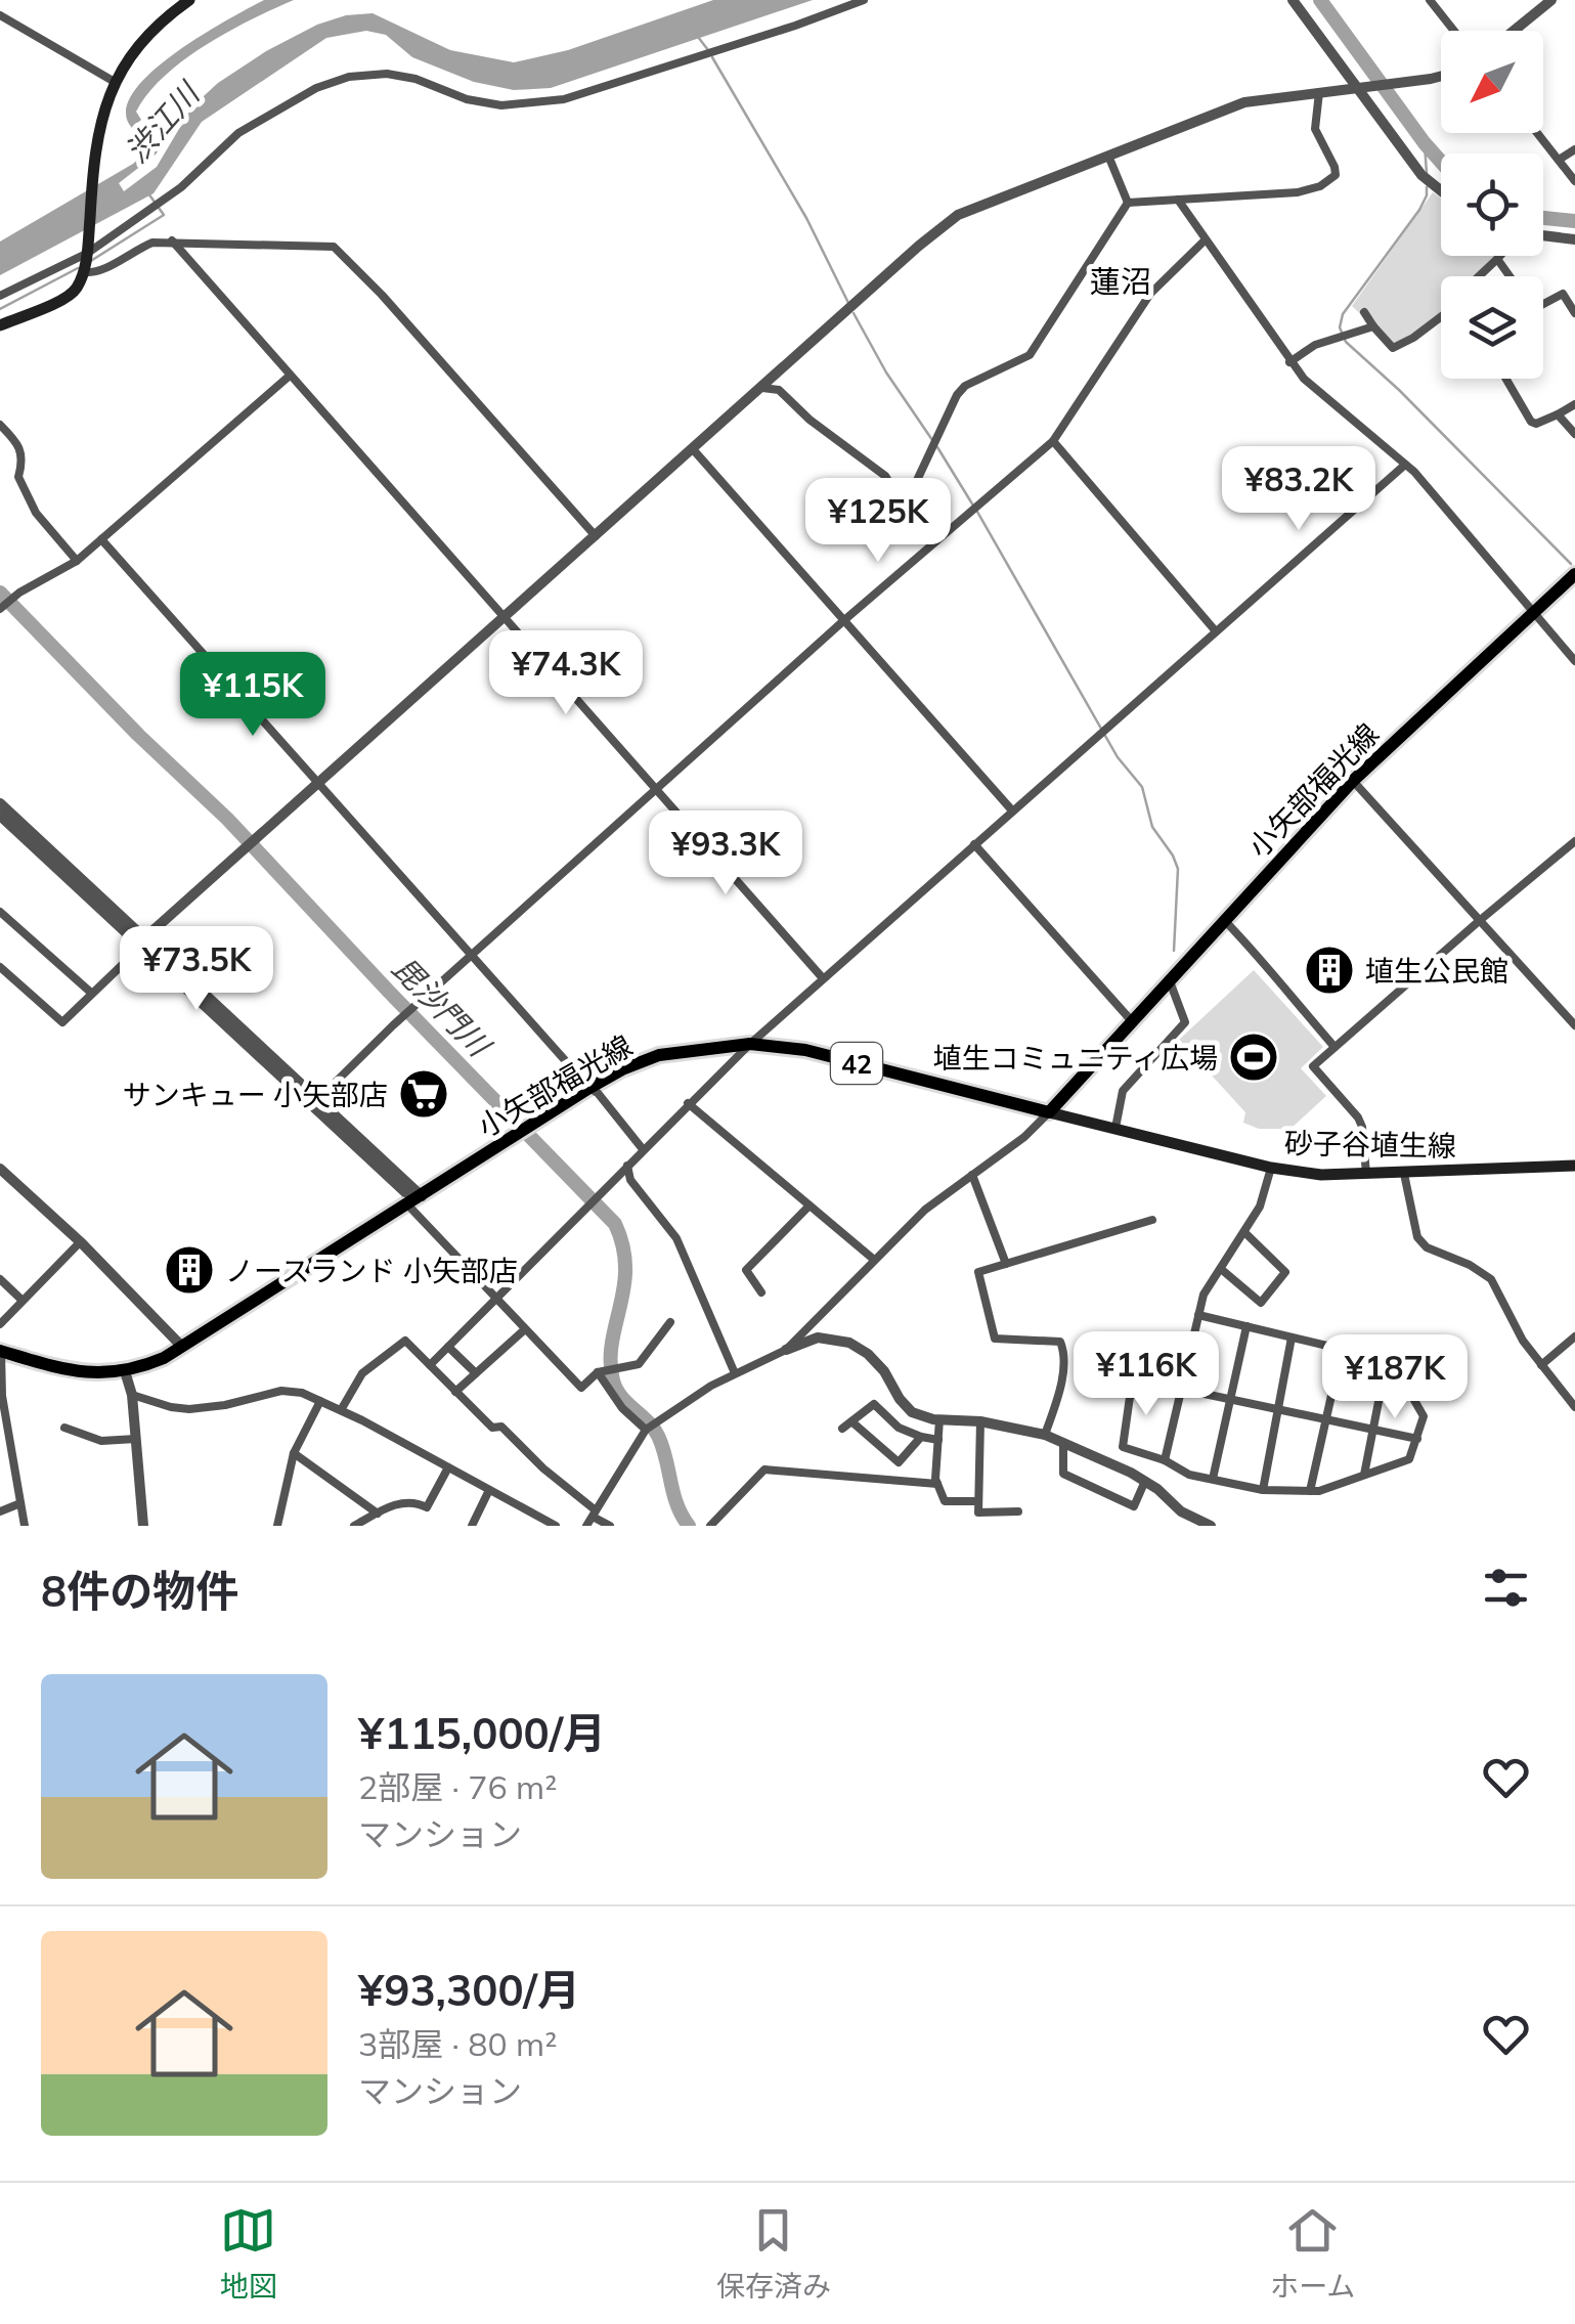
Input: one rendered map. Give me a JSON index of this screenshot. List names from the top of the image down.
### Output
{
  "streets": {
    "main road": ["小矢部福光線", "42", "砂子谷埴生線"]
  },
  "crossings": [
    ["小矢部福光線", "砂子谷埴生線"]
  ],
  "districts": ["蓮沼"],
  "water": ["渋江川", "毘沙門川"],
  "places": {
    "building": ["埴生公民館", "ノースランド 小矢部店"],
    "sports": ["埴生コミュニティ広場"],
    "supermarket": ["サンキュー 小矢部店"]
  },
  "north": "bottom left",
  "page": {
    "price": [
      "¥83.2K",
      "¥125K",
      "¥74.3K",
      "¥115K",
      "¥93.3K",
      "¥73.5K",
      "¥116K",
      "¥187K"
    ],
    "heading": "8件の物件",
    "list": [
      {
        "name": "¥115,000/月",
        "note": "2部屋 · 76 m² · マンション"
      },
      {
        "name": "¥93,300/月",
        "note": "3部屋 · 80 m² · マンション"
      }
    ],
    "tabs": ["地図", "保存済み", "ホーム"]
  }
}
